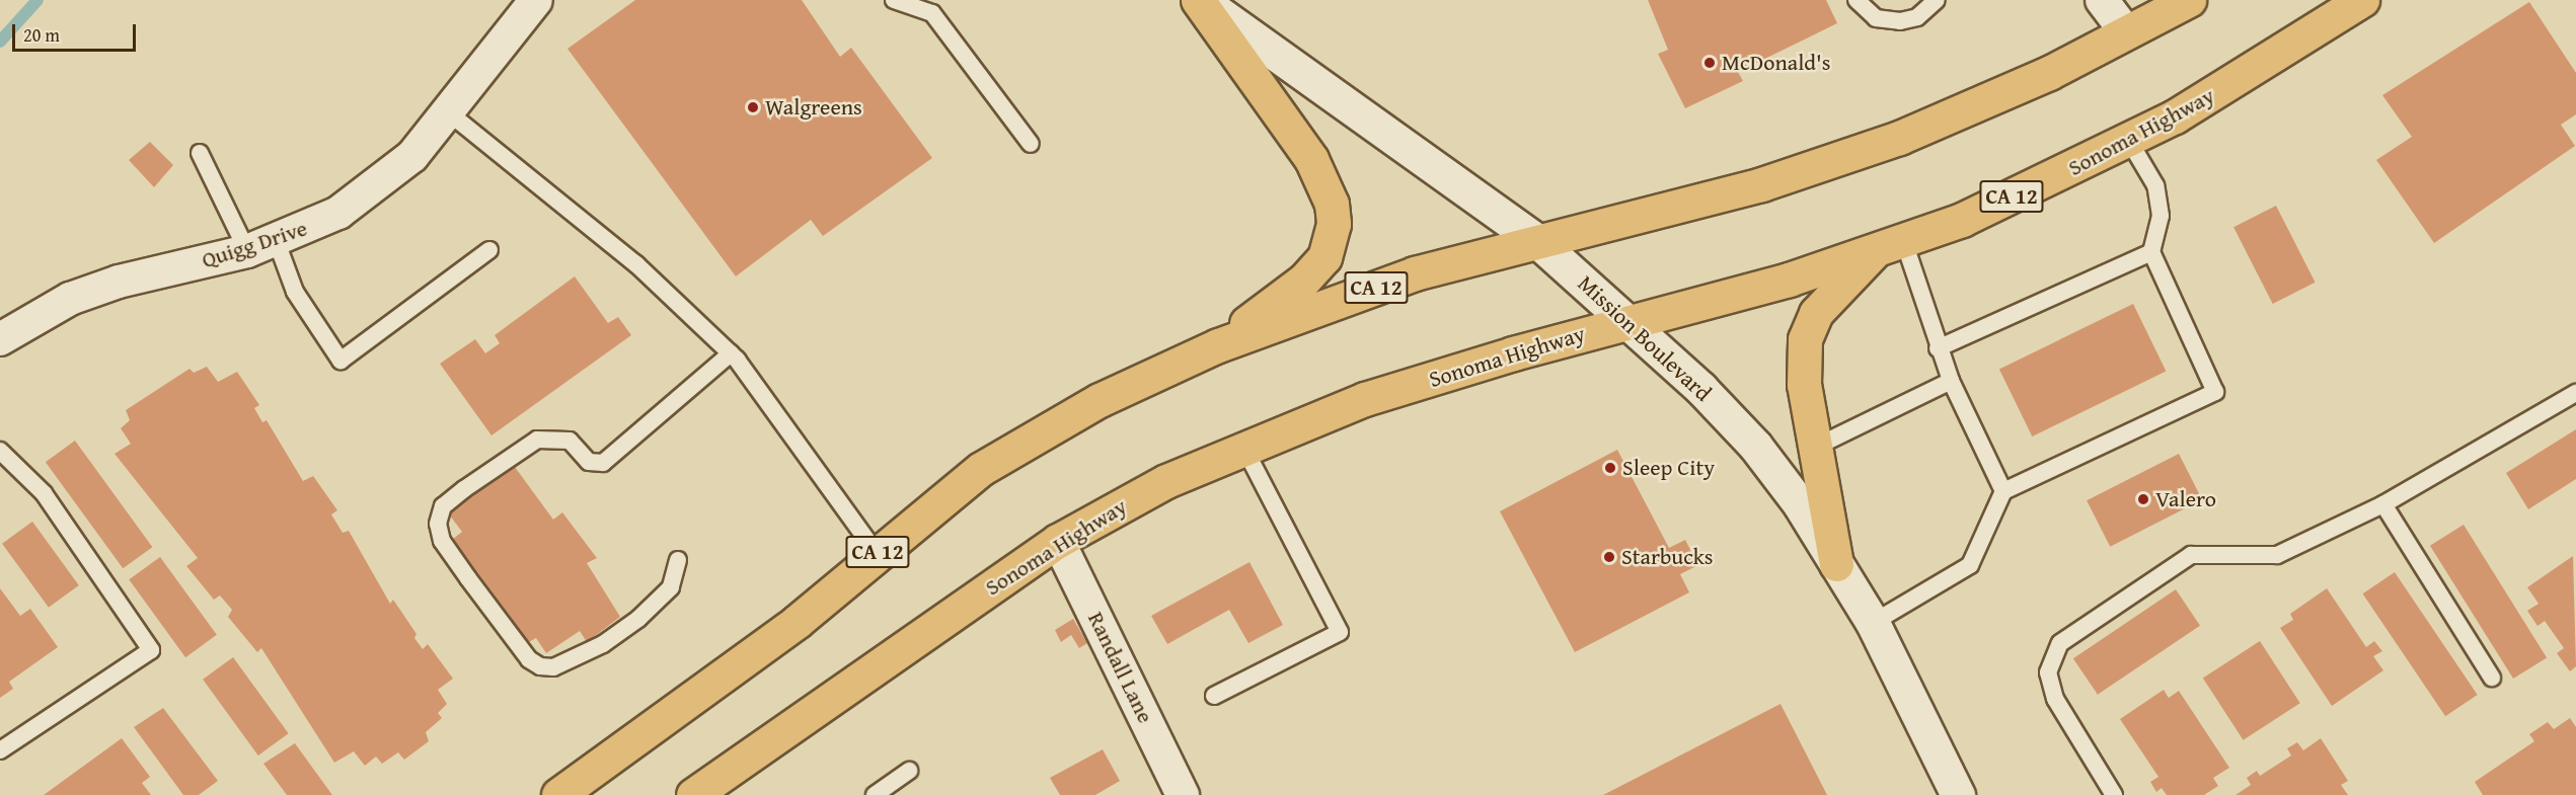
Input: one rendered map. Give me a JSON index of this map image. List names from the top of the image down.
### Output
{
  "streets": {
    "main road": ["Sonoma Highway", "CA 12", "Mission Boulevard"],
    "street": ["Quigg Drive", "Randall Lane"]
  },
  "crossings": [
    ["Sonoma Highway", "Mission Boulevard"],
    ["Sonoma Highway", "Randall Lane"],
    ["CA 12", "Mission Boulevard"]
  ],
  "places": [
    "McDonald's",
    "Walgreens",
    "Sleep City",
    "Valero",
    "Starbucks"
  ],
  "scale_bar": "20 m"
}
